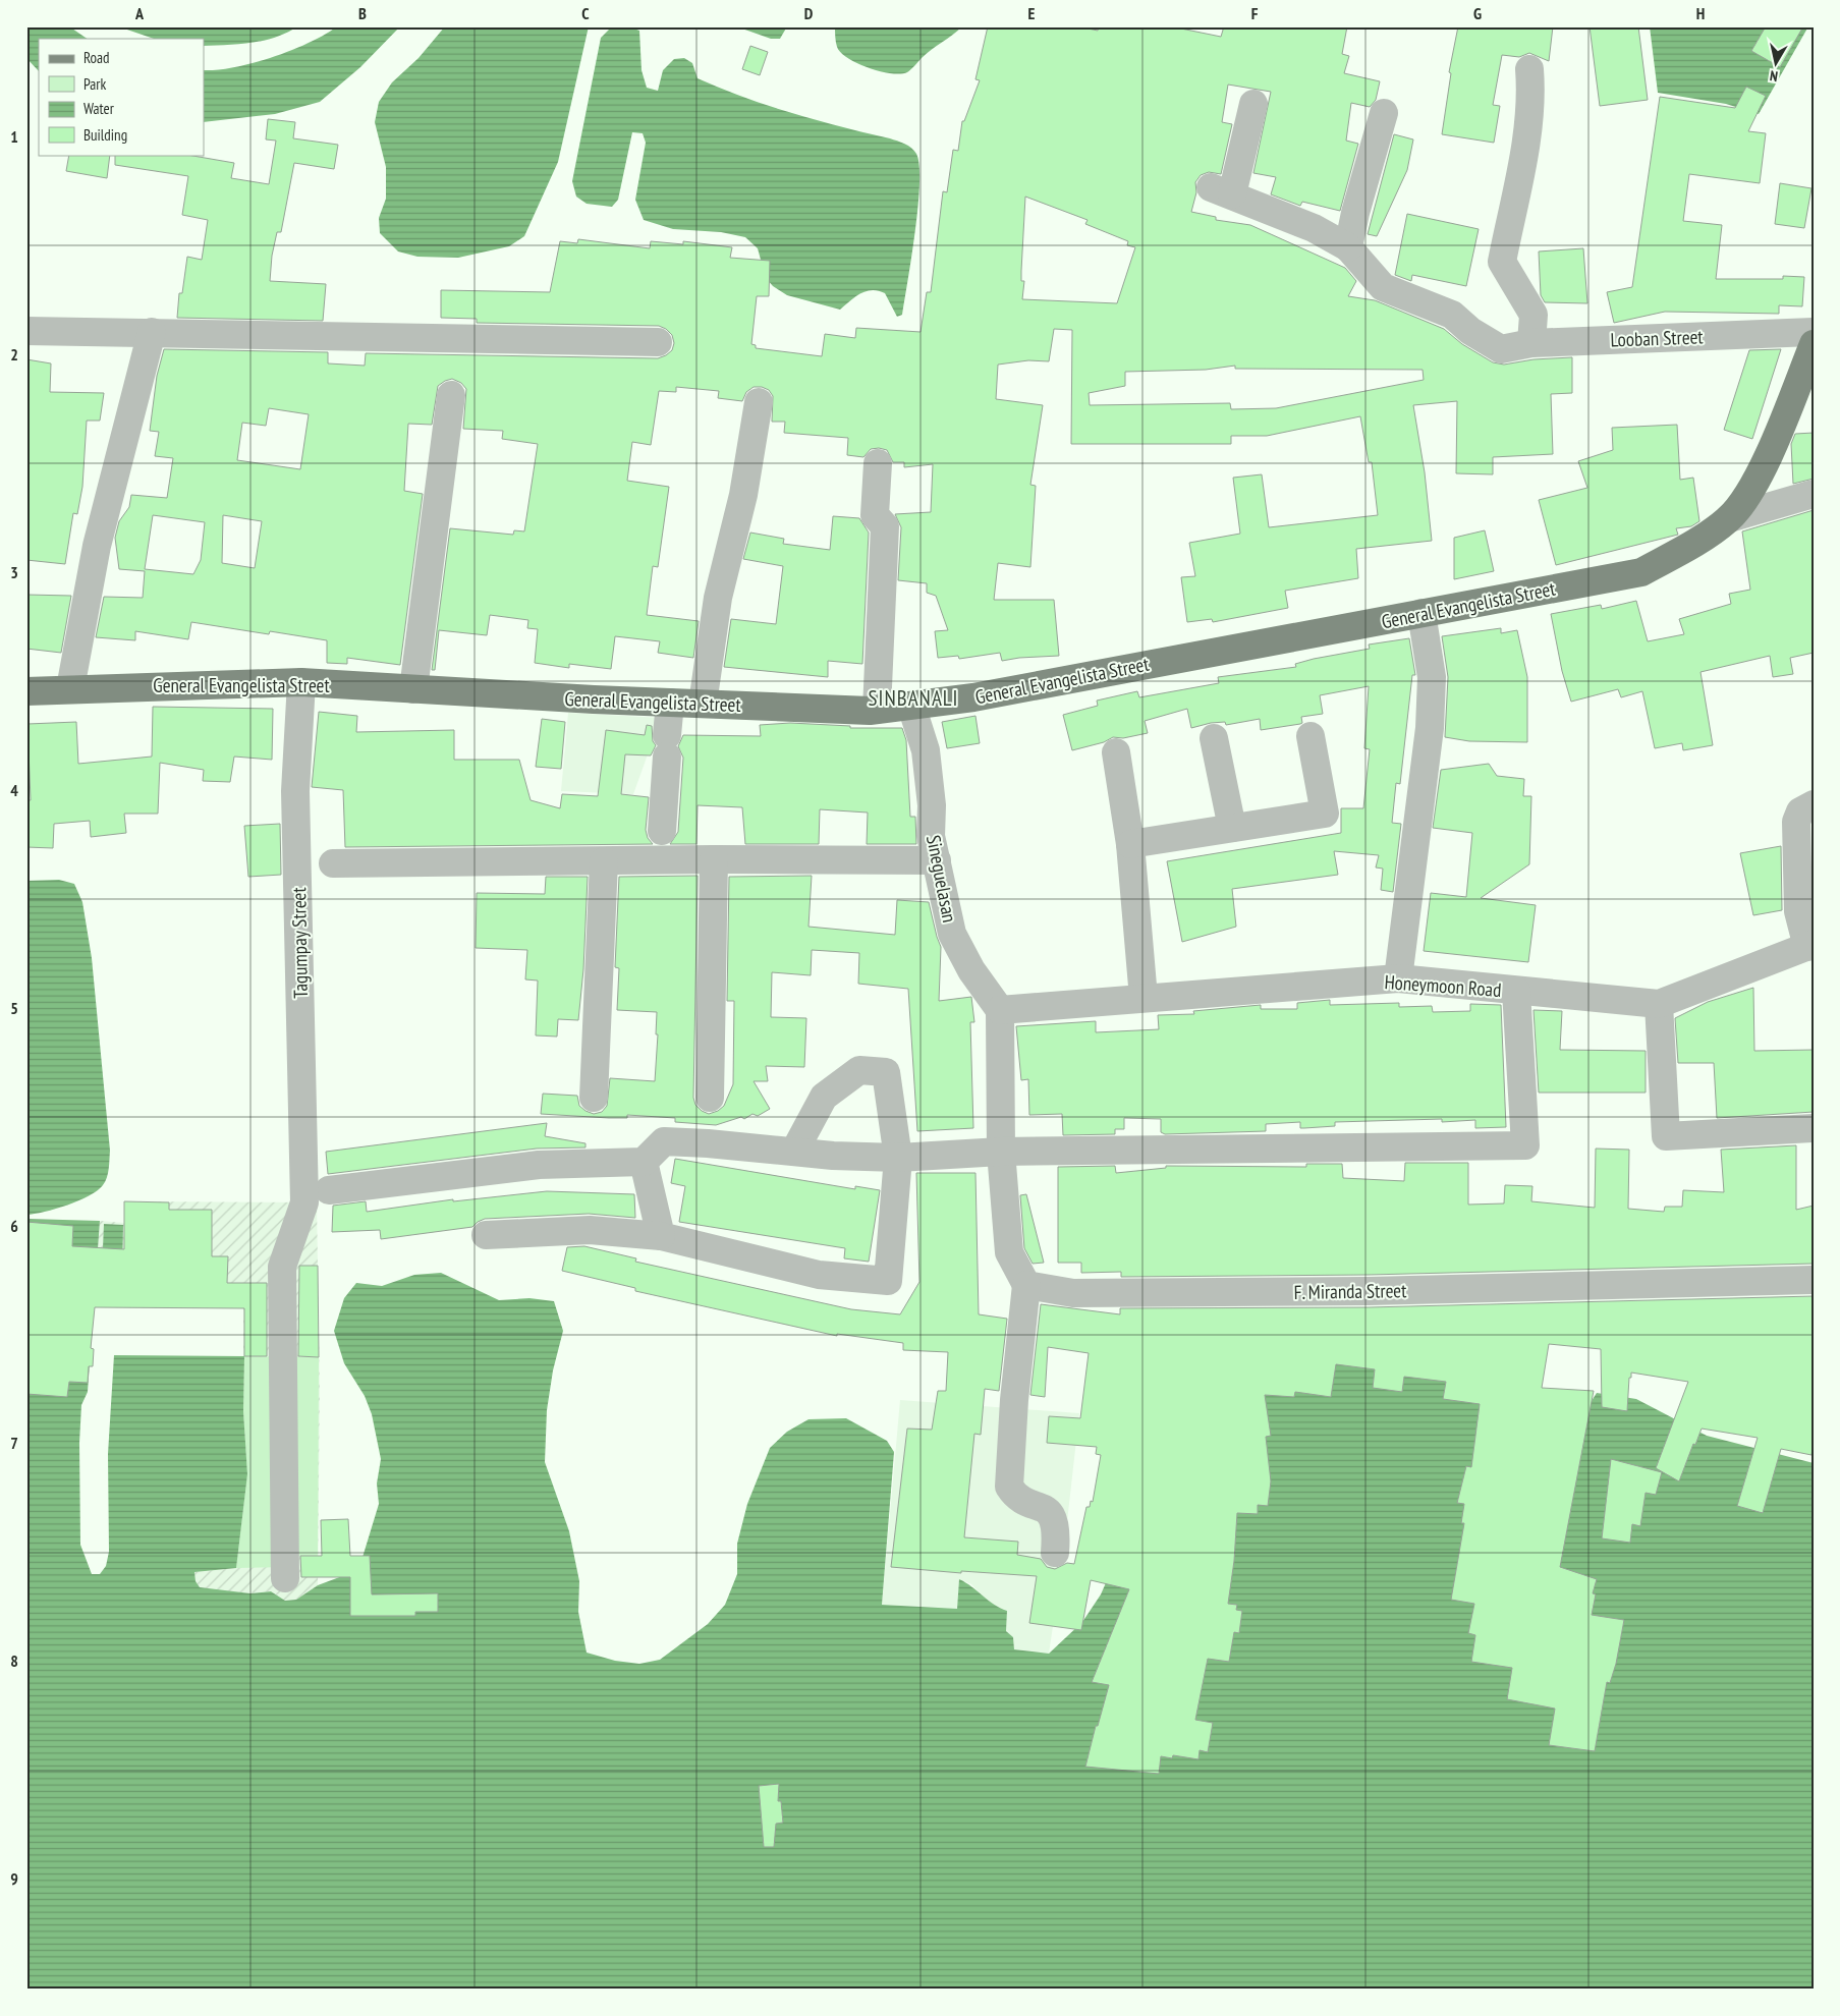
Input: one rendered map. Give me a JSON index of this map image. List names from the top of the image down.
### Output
{
  "streets": {
    "main road": ["General Evangelista Street"],
    "street": [
      "Looban Street",
      "Sineguelasan",
      "Tagumpay Street",
      "Honeymoon Road",
      "F. Miranda Street"
    ]
  },
  "crossings": [
    ["General Evangelista Street", "Sineguelasan"],
    ["General Evangelista Street", "Tagumpay Street"],
    ["Sineguelasan", "Honeymoon Road"]
  ],
  "districts": ["SINBANALI"],
  "legend": [
    "Road",
    "Park",
    "Water",
    "Building"
  ],
  "north": "bottom",
  "grid": {
    "columns": [
      "A",
      "B",
      "C",
      "D",
      "E",
      "F",
      "G",
      "H"
    ],
    "rows": [
      "1",
      "2",
      "3",
      "4",
      "5",
      "6",
      "7",
      "8",
      "9"
    ]
  }
}
